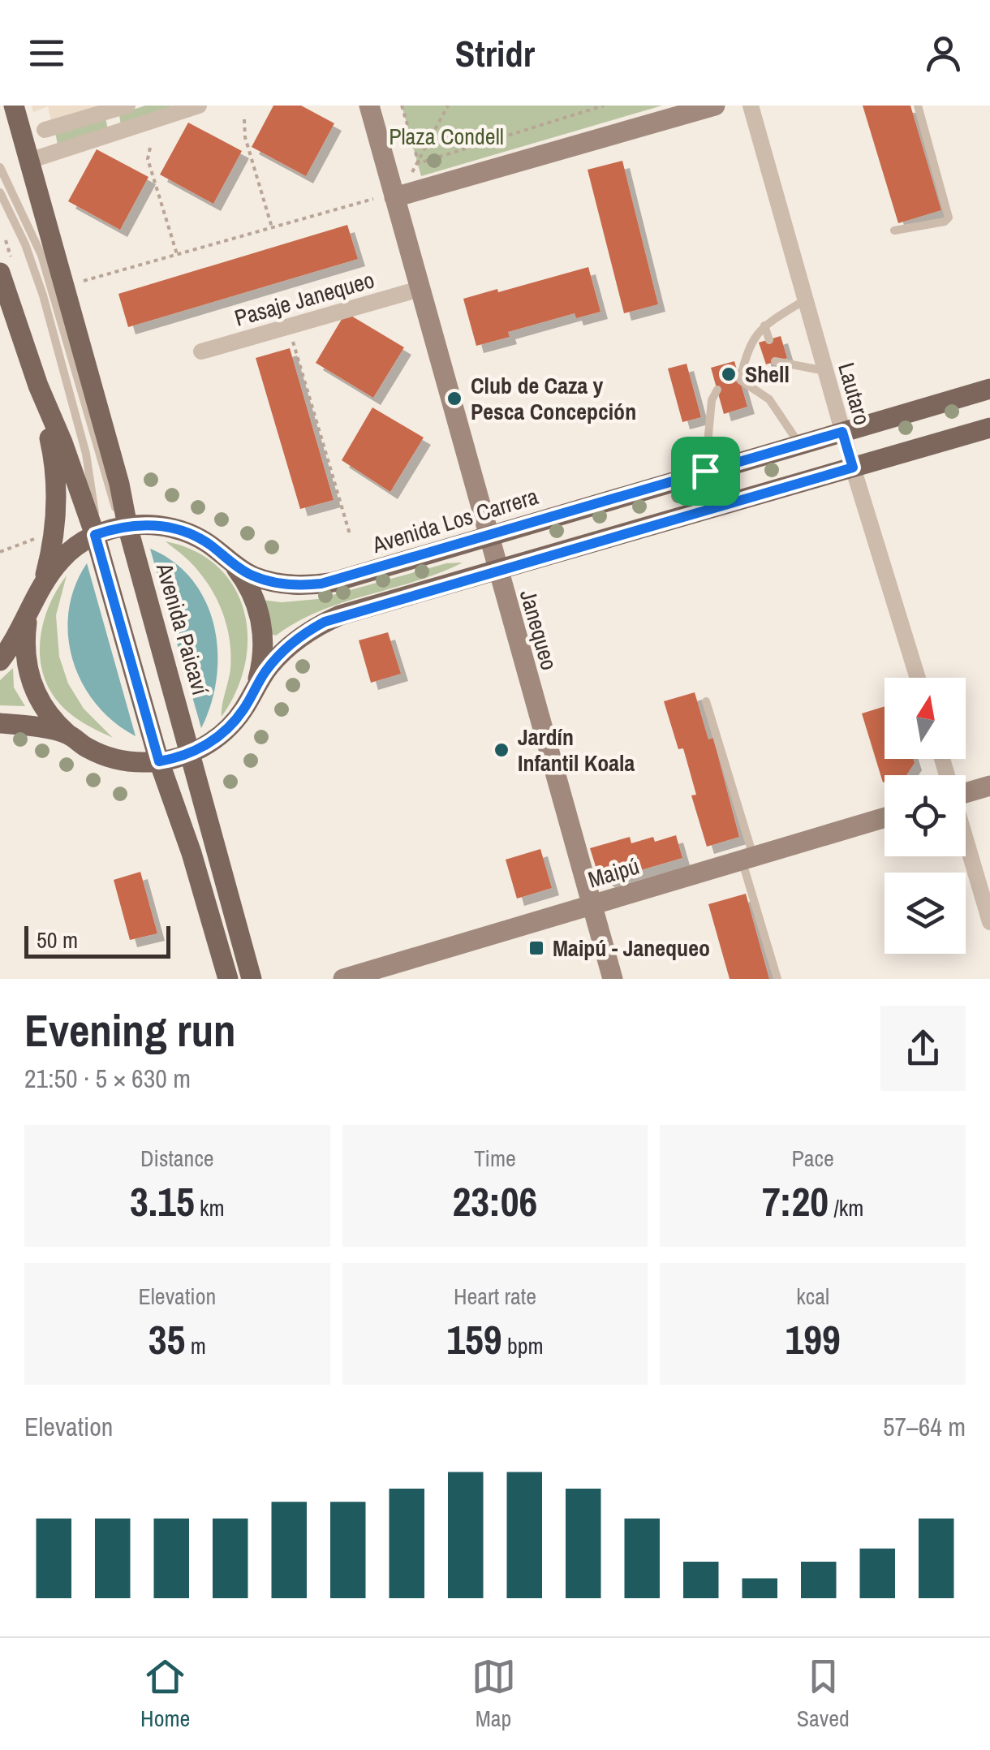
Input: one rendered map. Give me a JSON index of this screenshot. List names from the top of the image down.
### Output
{
  "streets": {
    "main road": ["Avenida Los Carrera", "Avenida Paicaví"],
    "street": [
      "Pasaje Janequeo",
      "Lautaro",
      "Janequeo",
      "Maipú"
    ]
  },
  "crossings": [
    ["Pasaje Janequeo", "Janequeo"],
    ["Lautaro", "Avenida Los Carrera"],
    ["Avenida Los Carrera", "Avenida Paicaví"],
    ["Avenida Los Carrera", "Janequeo"],
    ["Janequeo", "Maipú"]
  ],
  "parks": ["Plaza Condell"],
  "places": {
    "other": ["Shell", "Club de Caza y Pesca Concepción", "Jardín Infantil Koala"],
    "transit": ["Maipú - Janequeo"]
  },
  "scale_bar": "50 m",
  "north": "top",
  "page": {
    "header": "Stridr",
    "scale": "50 m",
    "heading": ["Evening run", "21:50 · 5 × 630 m"],
    "stats": [
      ["Distance", "3.15 km"],
      ["Time", "23:06"],
      ["Pace", "7:20 /km"],
      ["Elevation", "35 m"],
      ["Heart rate", "159 bpm"],
      ["kcal", "199"]
    ],
    "chart": ["Elevation", "57–64 m"],
    "tabs": ["Home", "Map", "Saved"]
  }
}
